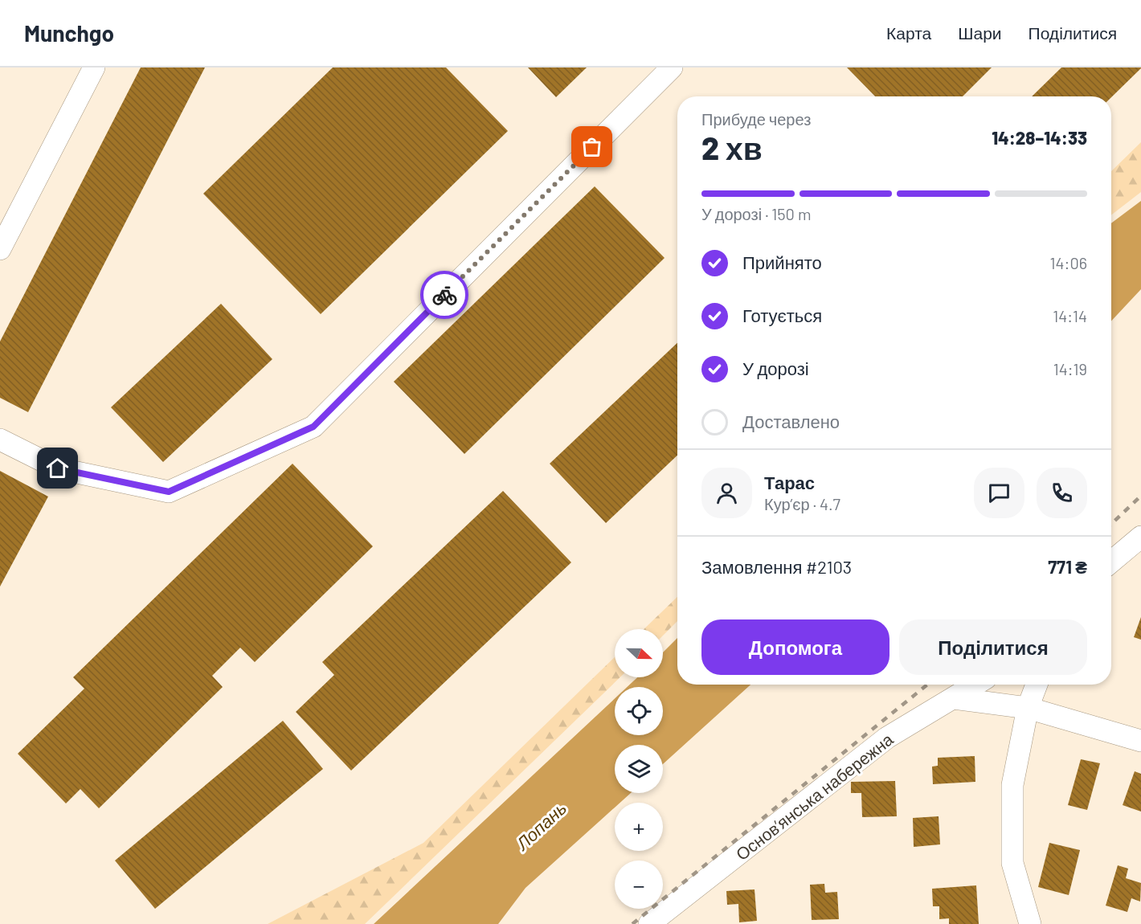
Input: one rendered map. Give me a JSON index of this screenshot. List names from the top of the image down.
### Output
{
  "streets": {
    "street": ["Основ’янська набережна"]
  },
  "water": ["Лопань"],
  "north": "right",
  "page": {
    "header": "Munchgo",
    "nav": ["Карта", "Шари", "Поділитися"],
    "heading": ["2 хв", "Прибуде через", "14:28–14:33"],
    "panel": [
      "Тарас",
      "Кур’єр · 4.7",
      "Замовлення #2103",
      "771 ₴"
    ],
    "bar": "У дорозі · 150 m",
    "list": [
      ["Прийнято", "14:06"],
      ["Готується", "14:14"],
      ["У дорозі", "14:19"],
      "Доставлено"
    ],
    "buttons": ["Допомога", "Поділитися"],
    "map_buttons": ["+", "−"]
  }
}
